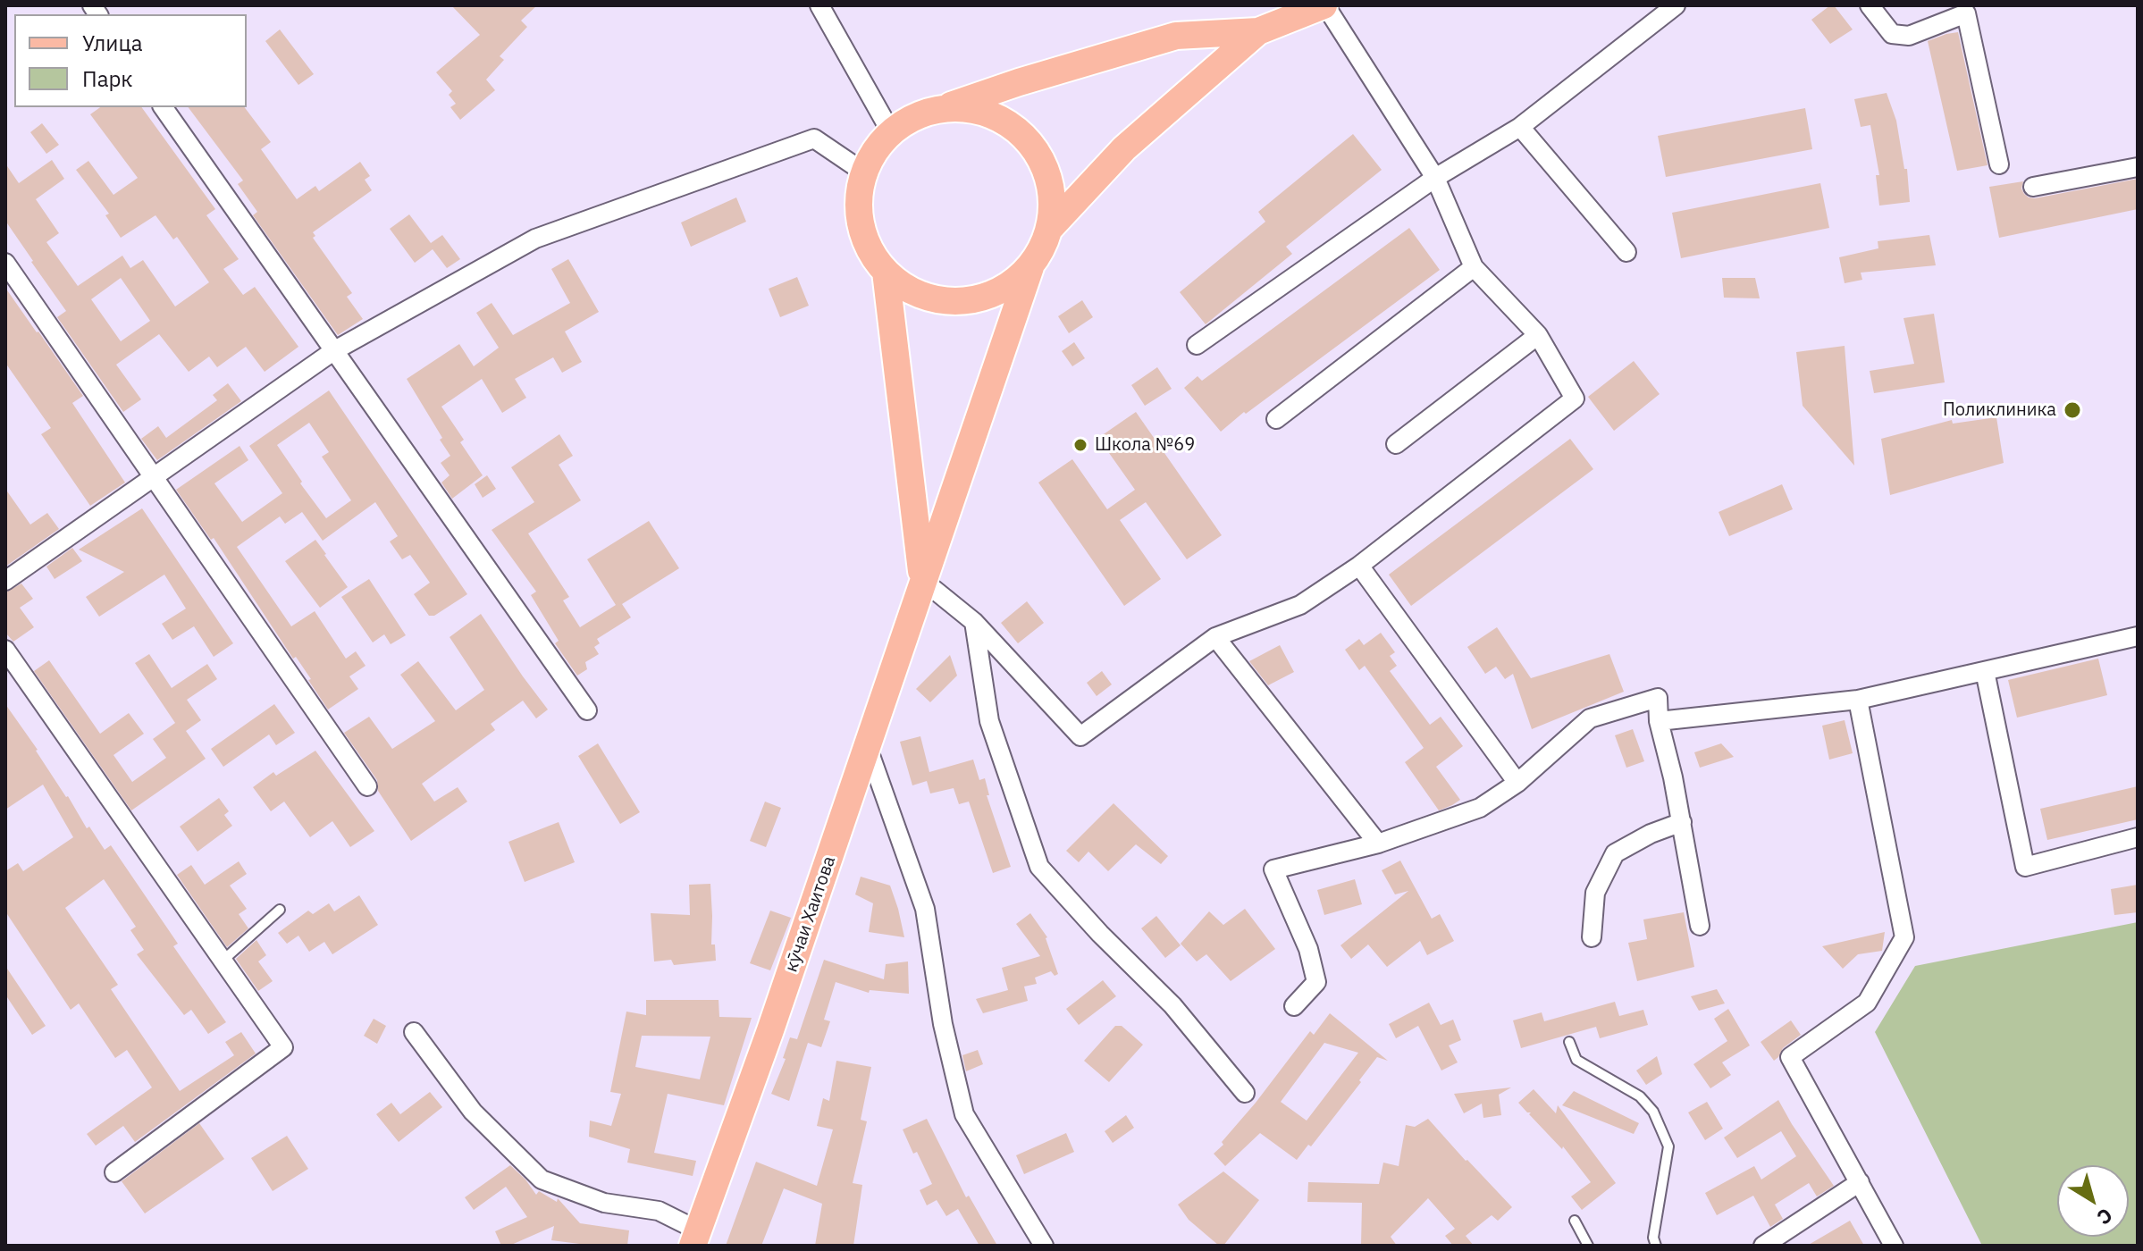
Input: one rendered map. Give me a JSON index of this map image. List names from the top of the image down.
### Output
{
  "streets": {
    "main road": ["кӯчаи Хаитова"]
  },
  "places": ["Поликлиника", "Школа №69"],
  "legend": ["Улица", "Парк"],
  "north": "bottom right"
}
